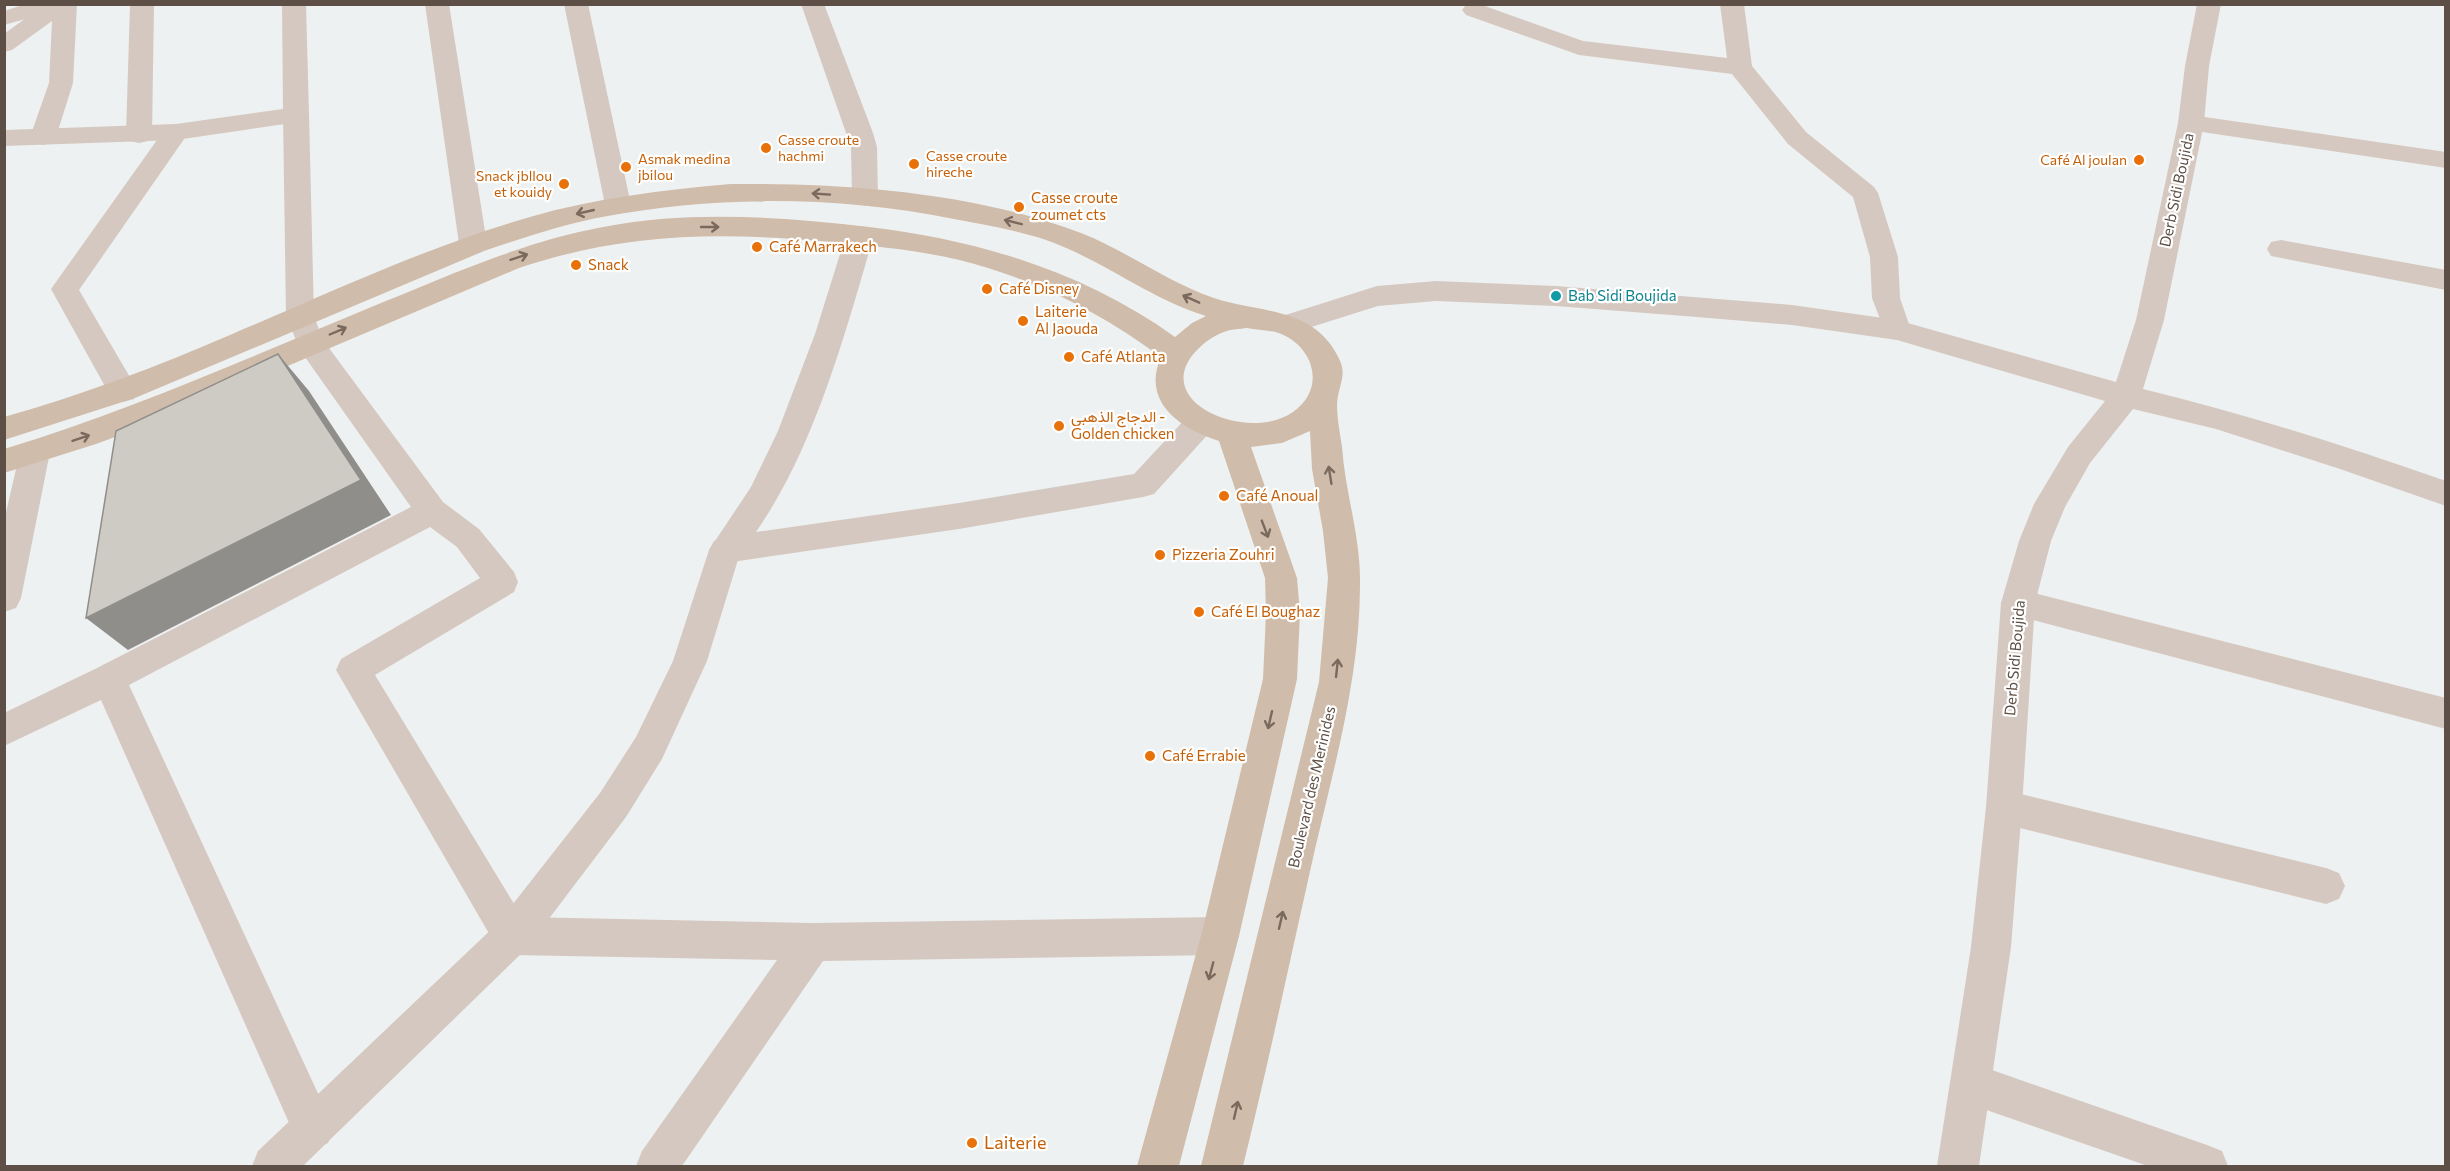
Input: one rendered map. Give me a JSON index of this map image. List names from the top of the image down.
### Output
{
  "streets": {
    "main road": ["Boulevard des Merinides"],
    "street": ["Derb Sidi Boujida"]
  },
  "places": [
    "Casse croute hachmi",
    "Café Al joulan",
    "Casse croute hireche",
    "Asmak medina jbilou",
    "Snack jbllou et kouidy",
    "Casse croute zoumet cts",
    "Café Marrakech",
    "Snack",
    "Café Disney",
    "Bab Sidi Boujida",
    "Laiterie Al Jaouda",
    "Café Atlanta",
    "الدجاج الذهبي - Golden chicken",
    "Café Anoual",
    "Pizzeria Zouhri",
    "Café El Boughaz",
    "Café Errabie",
    "Laiterie"
  ]
}
